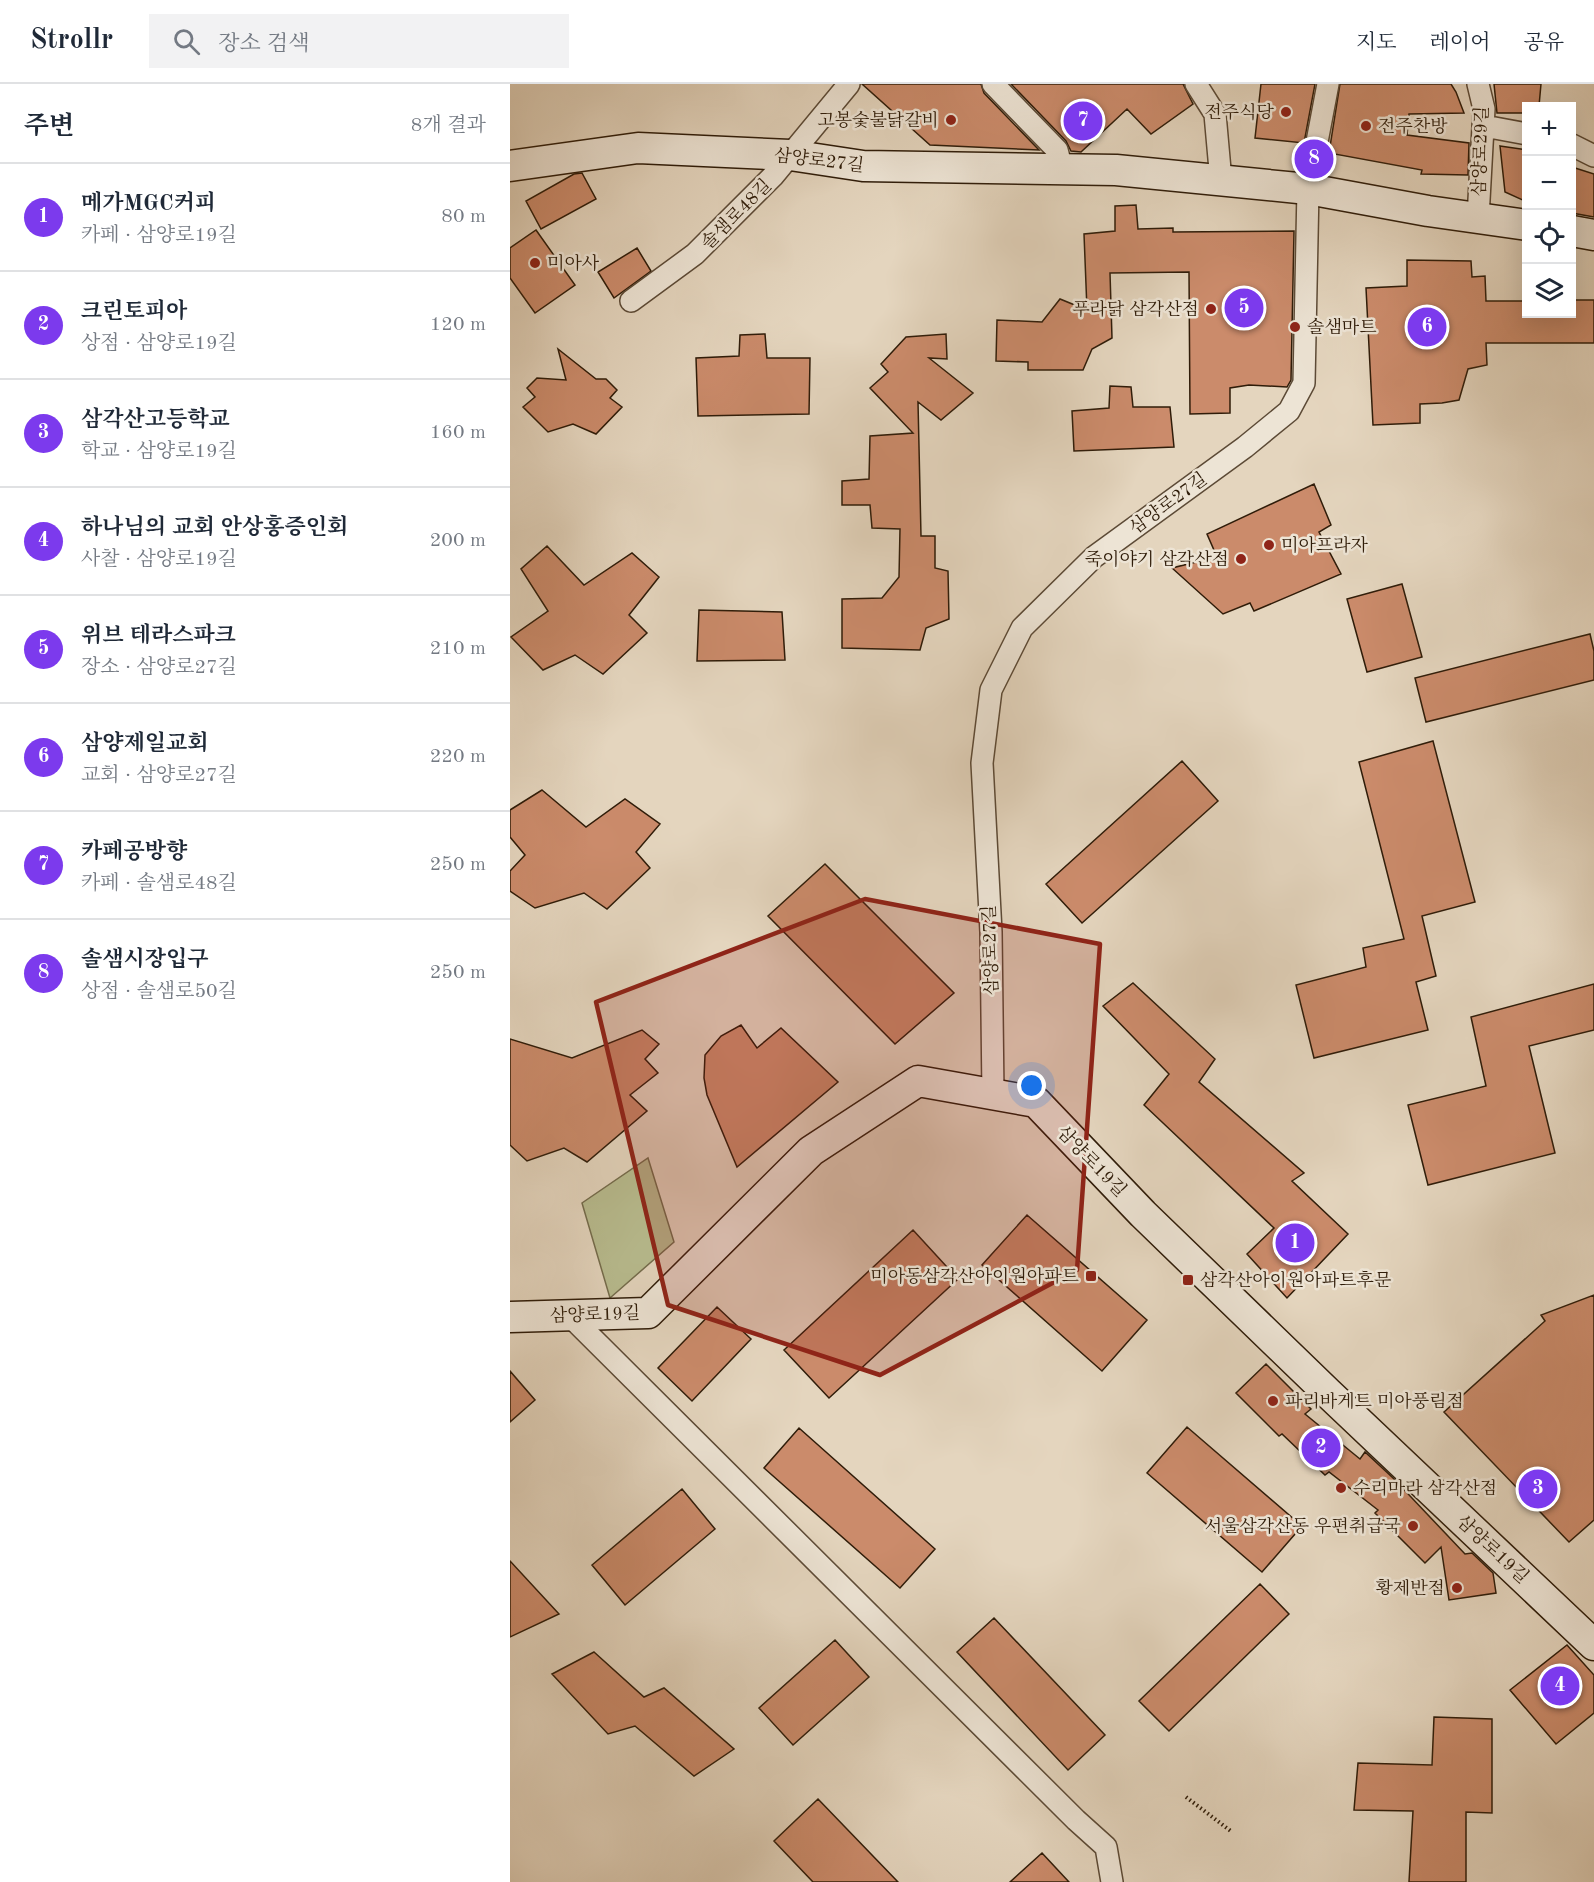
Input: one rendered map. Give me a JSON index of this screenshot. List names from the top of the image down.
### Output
{
  "streets": {
    "street": [
      "삼양로29길",
      "삼양로27길",
      "솔샘로48길",
      "삼양로19길"
    ]
  },
  "crossings": [
    ["삼양로29길", "삼양로27길"],
    ["삼양로27길", "솔샘로48길"],
    ["삼양로27길", "삼양로19길"]
  ],
  "places": {
    "other": [
      "전주식당",
      "고봉숯불닭갈비",
      "전주찬방",
      "미아사",
      "푸라닭 삼각산점",
      "솔샘마트",
      "미아프라자",
      "죽이야기 삼각산점",
      "파리바게트 미아풍림점",
      "수리마라 삼각산점",
      "서울삼각산동 우편취급국",
      "황제반점"
    ],
    "transit": ["미아동삼각산아이원아파트", "삼각산아이원아파트후문"]
  },
  "page": {
    "header": "Strollr",
    "search": "장소 검색",
    "nav": ["지도", "레이어", "공유"],
    "heading": ["주변", "8개 결과"],
    "pins": [
      "7",
      "8",
      "5",
      "6",
      "1",
      "2",
      "3",
      "4"
    ],
    "map_buttons": ["+", "−"],
    "list": [
      {
        "mark": "1",
        "name": "메가MGC커피",
        "note": "카페 · 삼양로19길",
        "value": "80 m"
      },
      {
        "mark": "2",
        "name": "크린토피아",
        "note": "상점 · 삼양로19길",
        "value": "120 m"
      },
      {
        "mark": "3",
        "name": "삼각산고등학교",
        "note": "학교 · 삼양로19길",
        "value": "160 m"
      },
      {
        "mark": "4",
        "name": "하나님의 교회 안상홍증인회",
        "note": "사찰 · 삼양로19길",
        "value": "200 m"
      },
      {
        "mark": "5",
        "name": "위브 테라스파크",
        "note": "장소 · 삼양로27길",
        "value": "210 m"
      },
      {
        "mark": "6",
        "name": "삼양제일교회",
        "note": "교회 · 삼양로27길",
        "value": "220 m"
      },
      {
        "mark": "7",
        "name": "카페공방향",
        "note": "카페 · 솔샘로48길",
        "value": "250 m"
      },
      {
        "mark": "8",
        "name": "솔샘시장입구",
        "note": "상점 · 솔샘로50길",
        "value": "250 m"
      }
    ]
  }
}
